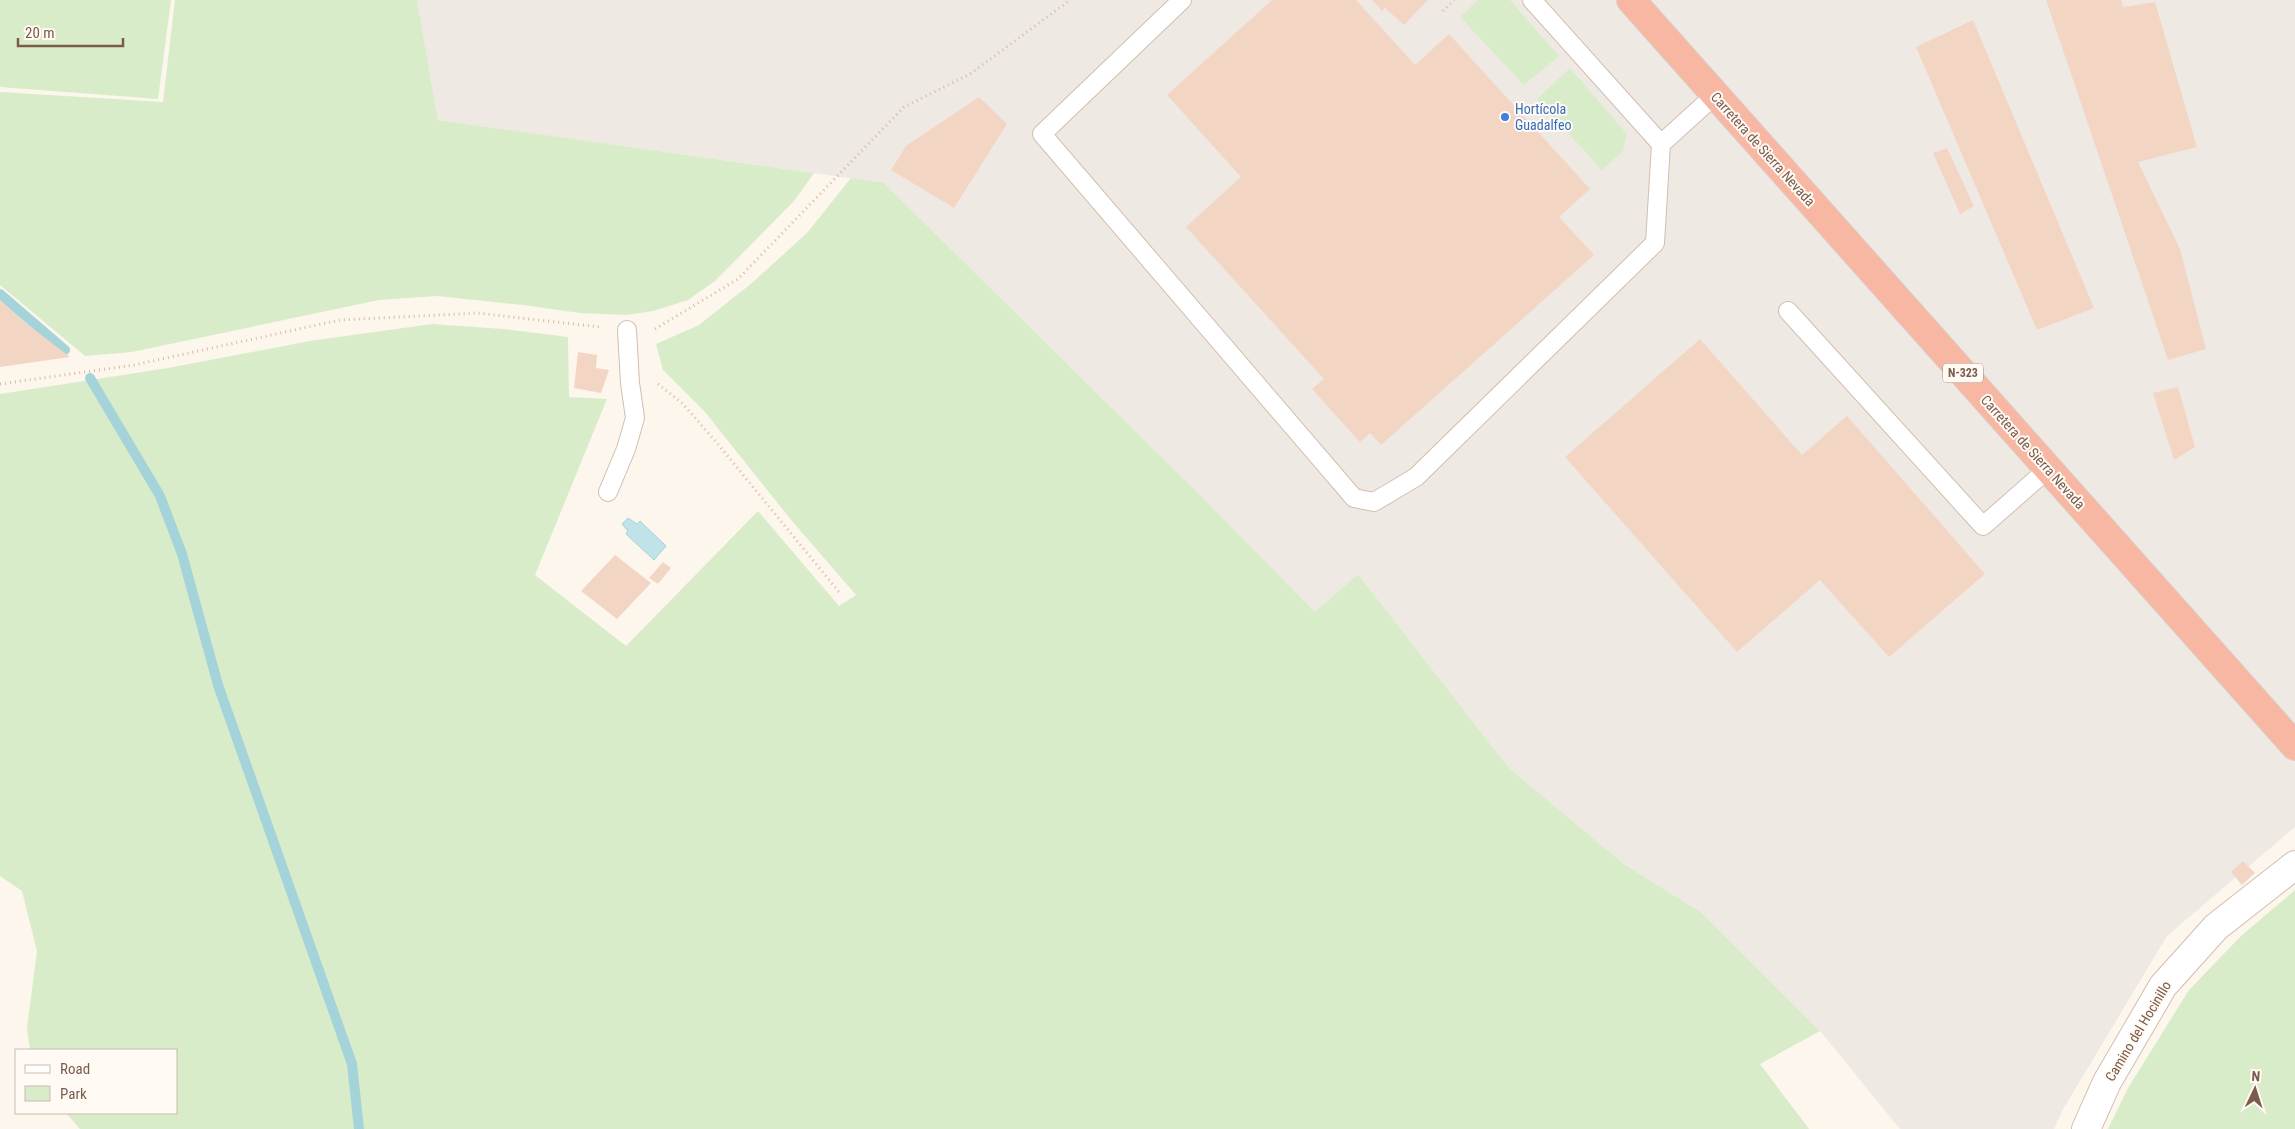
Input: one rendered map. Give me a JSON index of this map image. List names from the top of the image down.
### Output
{
  "streets": {
    "highway": ["Carretera de Sierra Nevada", "N-323"],
    "street": ["Camino del Hocinillo"]
  },
  "places": ["Hortícola Guadalfeo"],
  "legend": ["Road", "Park"],
  "scale_bar": "20 m",
  "north": "top"
}
